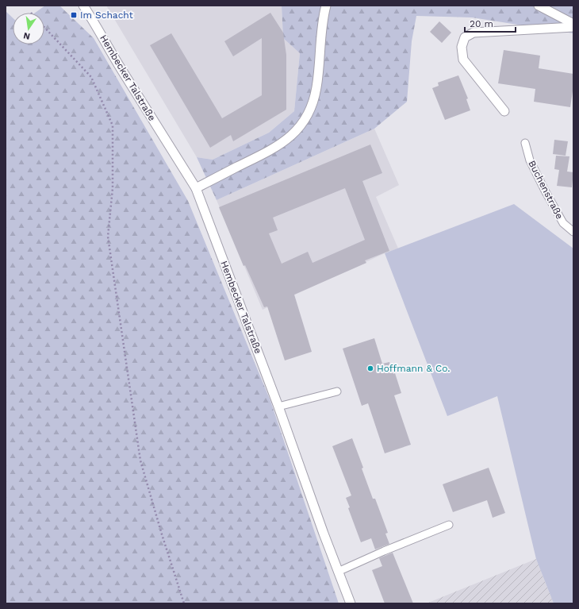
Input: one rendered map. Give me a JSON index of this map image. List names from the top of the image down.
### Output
{
  "streets": {
    "street": ["Hembecker Talstraße"],
    "lane": ["Buchenstraße"]
  },
  "places": {
    "transit": ["Im Schacht"],
    "other": ["Hoffmann & Co."]
  },
  "scale_bar": "20 m",
  "north": "bottom"
}
